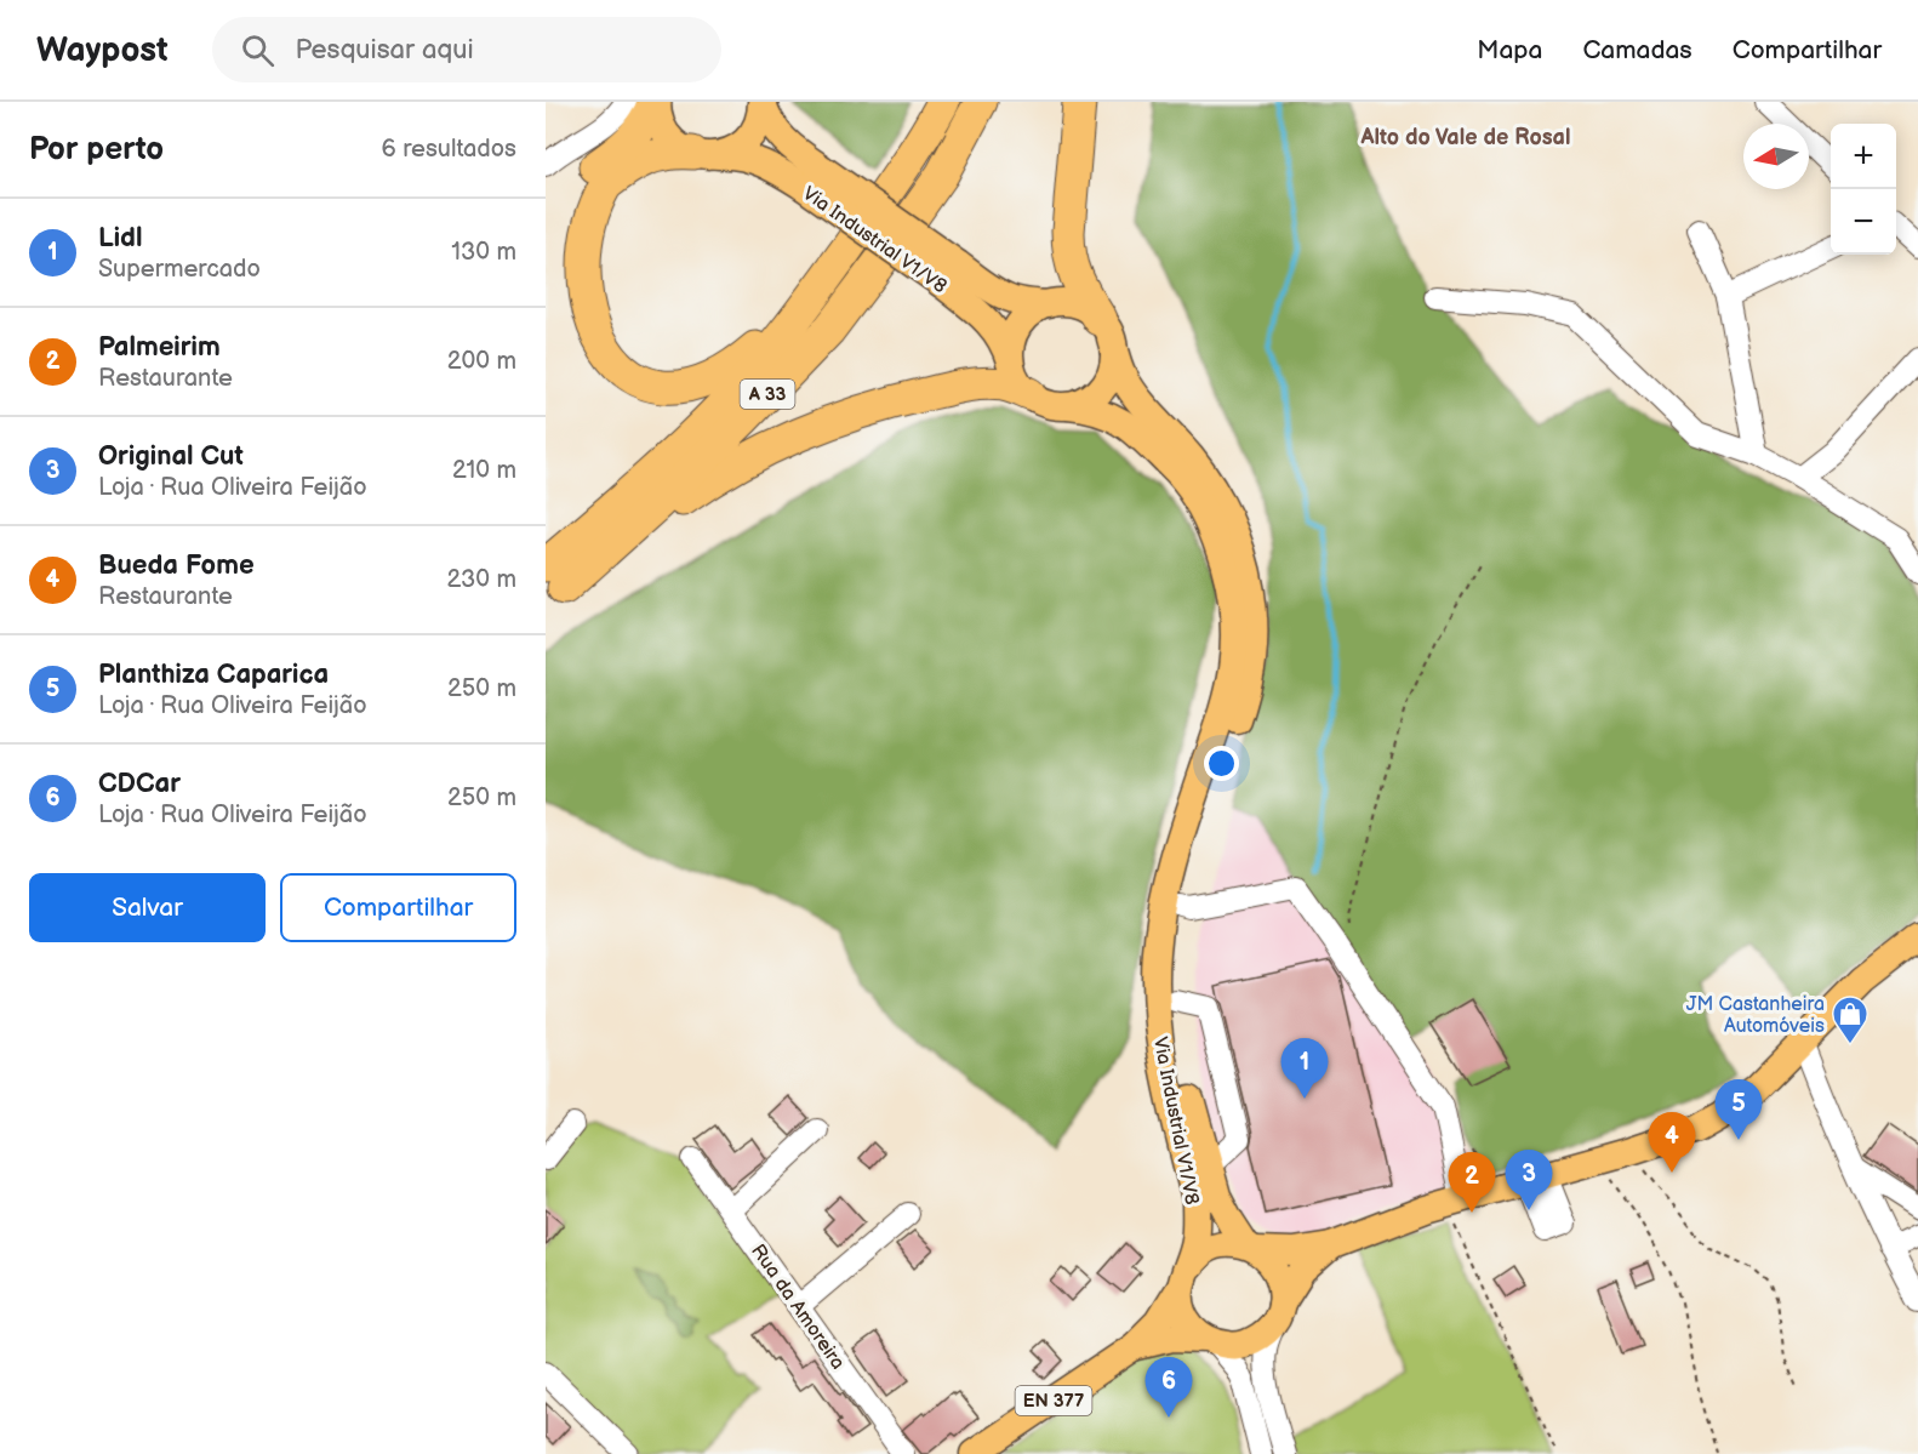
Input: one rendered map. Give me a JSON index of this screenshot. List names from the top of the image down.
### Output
{
  "streets": {
    "highway": ["A 33"],
    "main road": ["Via Industrial V1/V8", "EN 377"],
    "street": ["Rua da Amoreira"]
  },
  "crossings": [
    ["Via Industrial V1/V8", "EN 377"]
  ],
  "districts": ["Alto do Vale de Rosal"],
  "places": {
    "shop": ["JM Castanheira Automóveis"]
  },
  "north": "left",
  "page": {
    "header": "Waypost",
    "search": "Pesquisar aqui",
    "nav": ["Mapa", "Camadas", "Compartilhar"],
    "heading": ["Por perto", "6 resultados"],
    "map_buttons": ["+", "−"],
    "list": [
      {
        "mark": "1",
        "name": "Lidl",
        "note": "Supermercado",
        "value": "130 m"
      },
      {
        "mark": "2",
        "name": "Palmeirim",
        "note": "Restaurante",
        "value": "200 m"
      },
      {
        "mark": "3",
        "name": "Original Cut",
        "note": "Loja · Rua Oliveira Feijão",
        "value": "210 m"
      },
      {
        "mark": "4",
        "name": "Bueda Fome",
        "note": "Restaurante",
        "value": "230 m"
      },
      {
        "mark": "5",
        "name": "Planthiza Caparica",
        "note": "Loja · Rua Oliveira Feijão",
        "value": "250 m"
      },
      {
        "mark": "6",
        "name": "CDCar",
        "note": "Loja · Rua Oliveira Feijão",
        "value": "250 m"
      }
    ],
    "buttons": ["Salvar", "Compartilhar"],
    "pins": [
      "1",
      "5",
      "4",
      "3",
      "2",
      "6"
    ]
  }
}
